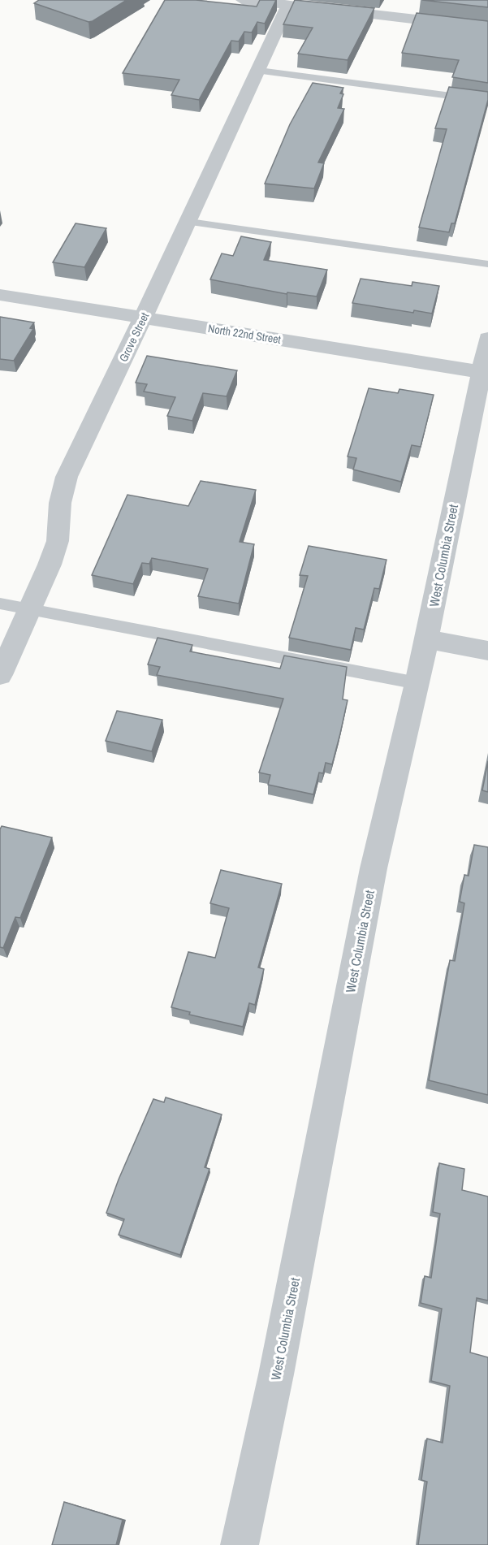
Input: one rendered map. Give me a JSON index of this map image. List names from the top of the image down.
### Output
{
  "streets": {
    "street": ["North 22nd Street", "Grove Street", "West Columbia Street"]
  },
  "crossings": [
    ["North 22nd Street", "Grove Street"],
    ["North 22nd Street", "West Columbia Street"]
  ]
}
